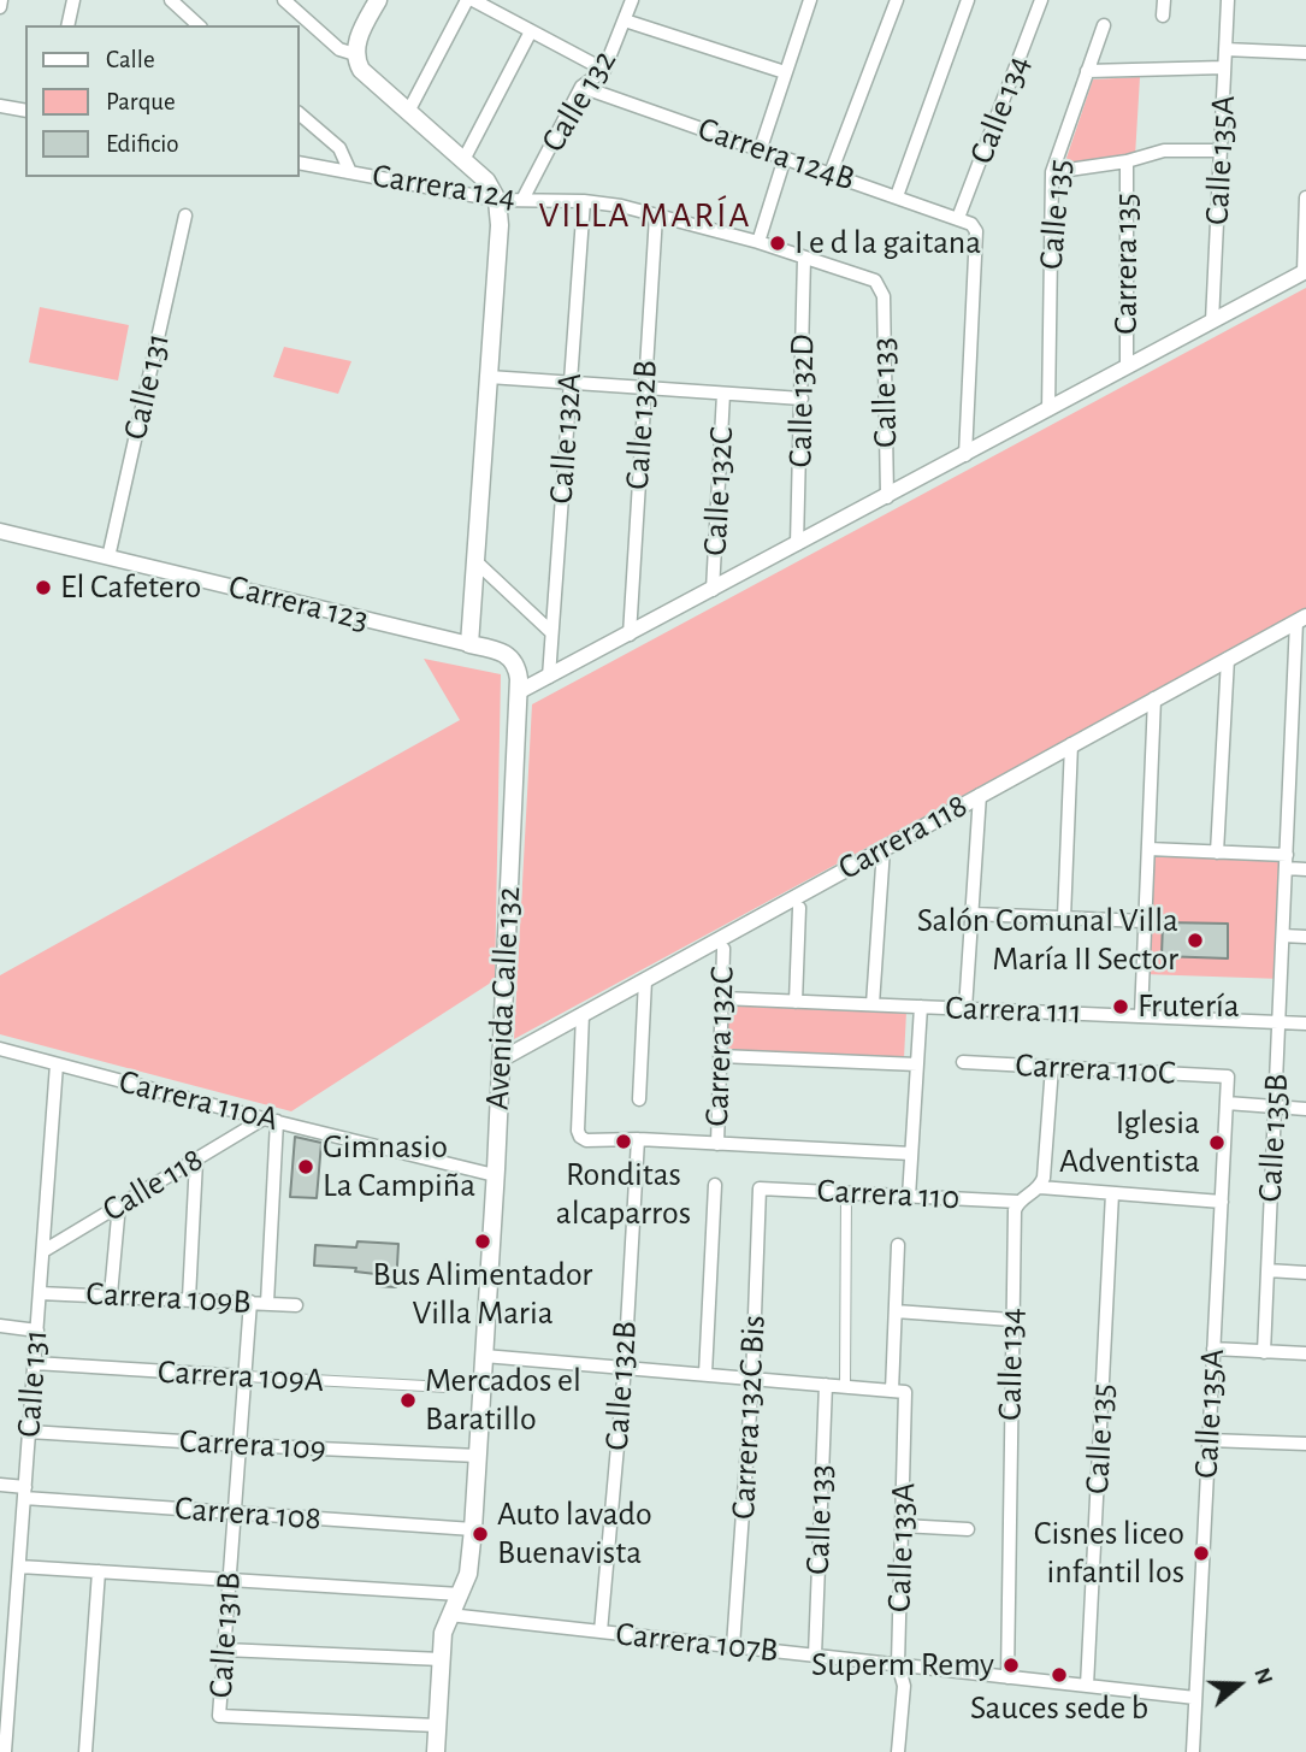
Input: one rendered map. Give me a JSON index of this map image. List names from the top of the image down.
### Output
{
  "streets": {
    "main road": ["Carrera 123", "Avenida Calle 132"],
    "street": [
      "Calle 132",
      "Calle 134",
      "Carrera 124B",
      "Calle 135A",
      "Carrera 124",
      "Calle 135",
      "Carrera 135",
      "Calle 131",
      "Calle 133",
      "Calle 132D",
      "Calle 132B",
      "Calle 132A",
      "Calle 132C",
      "Carrera 118",
      "Carrera 111",
      "Carrera 132C",
      "Carrera 110C",
      "Carrera 110A",
      "Calle 135B",
      "Calle 118",
      "Carrera 110",
      "Carrera 109B",
      "Carrera 109A",
      "Carrera 132C Bis",
      "Carrera 109",
      "Carrera 108",
      "Calle 133A",
      "Calle 131B",
      "Carrera 107B"
    ]
  },
  "crossings": [
    ["Calle 132", "Carrera 124B"],
    ["Calle 132", "Carrera 124"],
    ["Calle 134", "Carrera 124B"],
    ["Calle 134", "Carrera 110"],
    ["Calle 134", "Carrera 107B"],
    ["Calle 135A", "Carrera 110C"],
    ["Calle 135A", "Carrera 107B"],
    ["Carrera 124", "Calle 133"],
    ["Carrera 124", "Calle 132D"],
    ["Carrera 124", "Calle 132B"],
    ["Carrera 124", "Calle 132A"],
    ["Calle 135", "Carrera 107B"],
    ["Calle 131", "Carrera 123"],
    ["Calle 131", "Carrera 110A"],
    ["Calle 131", "Calle 118"],
    ["Calle 131", "Carrera 109B"],
    ["Calle 131", "Carrera 109A"],
    ["Calle 131", "Carrera 109"],
    ["Calle 131", "Carrera 108"],
    ["Calle 133", "Carrera 107B"],
    ["Calle 132B", "Carrera 107B"],
    ["Carrera 123", "Avenida Calle 132"],
    ["Carrera 118", "Avenida Calle 132"],
    ["Carrera 118", "Calle 135B"],
    ["Avenida Calle 132", "Carrera 110A"],
    ["Avenida Calle 132", "Carrera 109"],
    ["Avenida Calle 132", "Carrera 108"],
    ["Avenida Calle 132", "Calle 131B"],
    ["Avenida Calle 132", "Carrera 107B"],
    ["Carrera 111", "Carrera 132C"],
    ["Carrera 111", "Calle 135B"],
    ["Carrera 110A", "Calle 118"],
    ["Carrera 110", "Carrera 132C Bis"],
    ["Carrera 109B", "Calle 131B"],
    ["Carrera 109A", "Calle 131B"],
    ["Carrera 132C Bis", "Carrera 107B"],
    ["Carrera 109", "Calle 131B"],
    ["Carrera 108", "Calle 131B"],
    ["Calle 133A", "Carrera 107B"]
  ],
  "districts": ["VILLA MARÍA"],
  "places": [
    "I e d la gaitana",
    "El Cafetero",
    "Salón Comunal Villa María II Sector",
    "Frutería",
    "Ronditas alcaparros",
    "Iglesia Adventista",
    "Gimnasio La Campiña",
    "Bus Alimentador Villa Maria",
    "Mercados el Baratillo",
    "Auto lavado Buenavista",
    "Cisnes liceo infantil los",
    "Superm Remy",
    "Sauces sede b"
  ],
  "legend": ["Calle", "Parque", "Edificio"],
  "north": "right"
}
